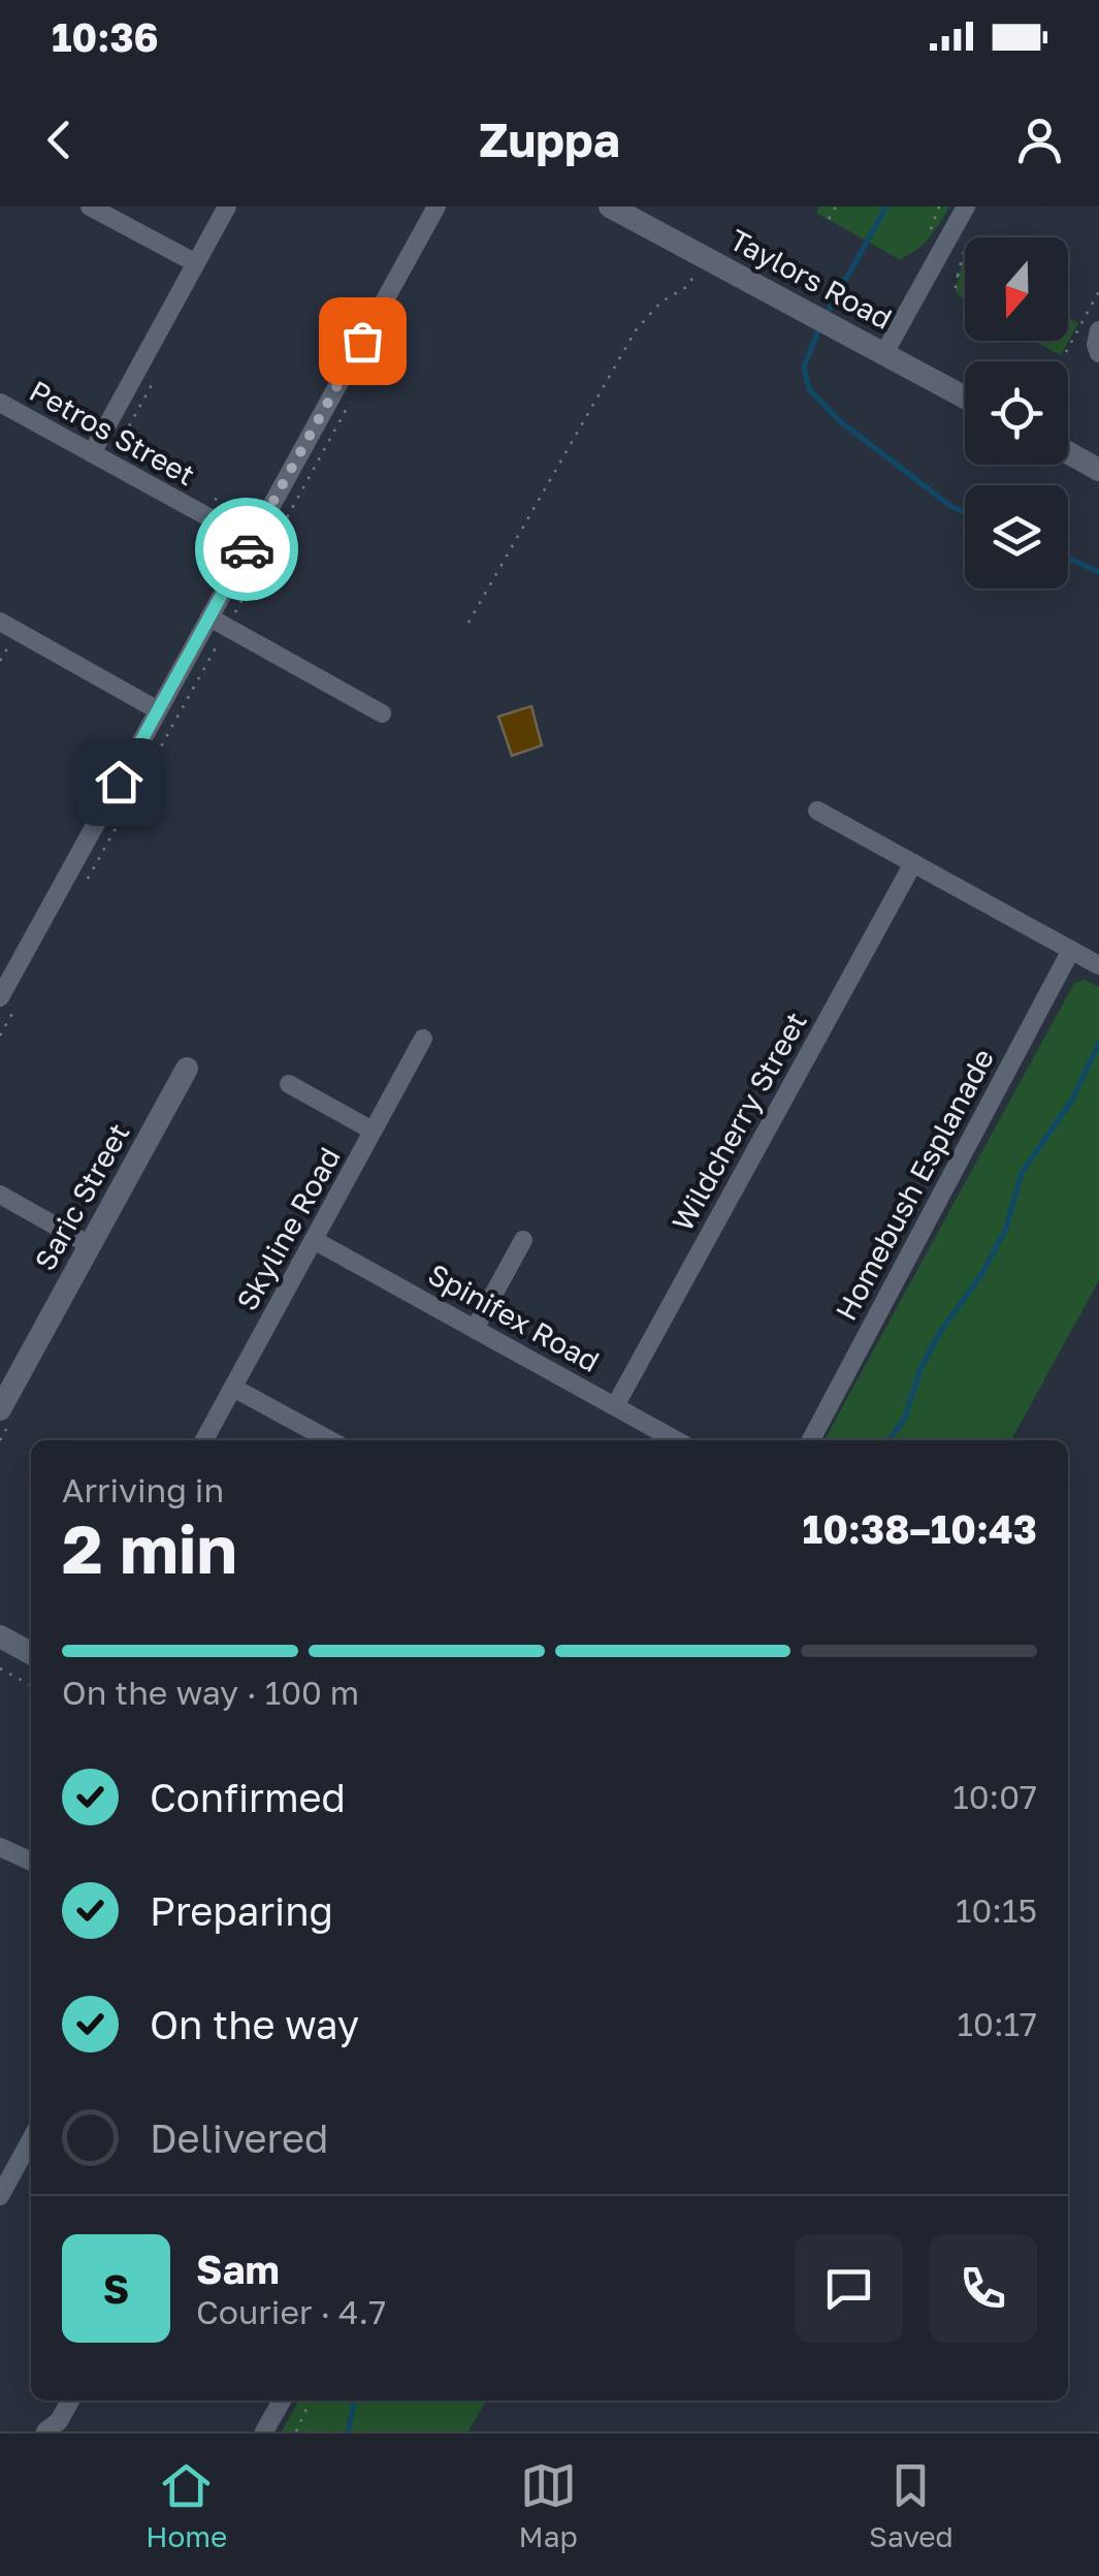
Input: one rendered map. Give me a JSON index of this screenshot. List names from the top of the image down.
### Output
{
  "streets": {
    "street": [
      "Taylors Road",
      "Petros Street",
      "Wildcherry Street",
      "Homebush Esplanade",
      "Saric Street",
      "Skyline Road",
      "Spinifex Road"
    ]
  },
  "crossings": [
    ["Wildcherry Street", "Spinifex Road"],
    ["Skyline Road", "Spinifex Road"]
  ],
  "north": "bottom",
  "page": {
    "status": "10:36",
    "header": "Zuppa",
    "heading": ["2 min", "Arriving in", "10:38–10:43"],
    "panel": ["Sam", "Courier · 4.7"],
    "bar": "On the way · 100 m",
    "list": [
      ["Confirmed", "10:07"],
      ["Preparing", "10:15"],
      ["On the way", "10:17"],
      "Delivered"
    ],
    "round": "S",
    "tabs": ["Home", "Map", "Saved"]
  }
}
